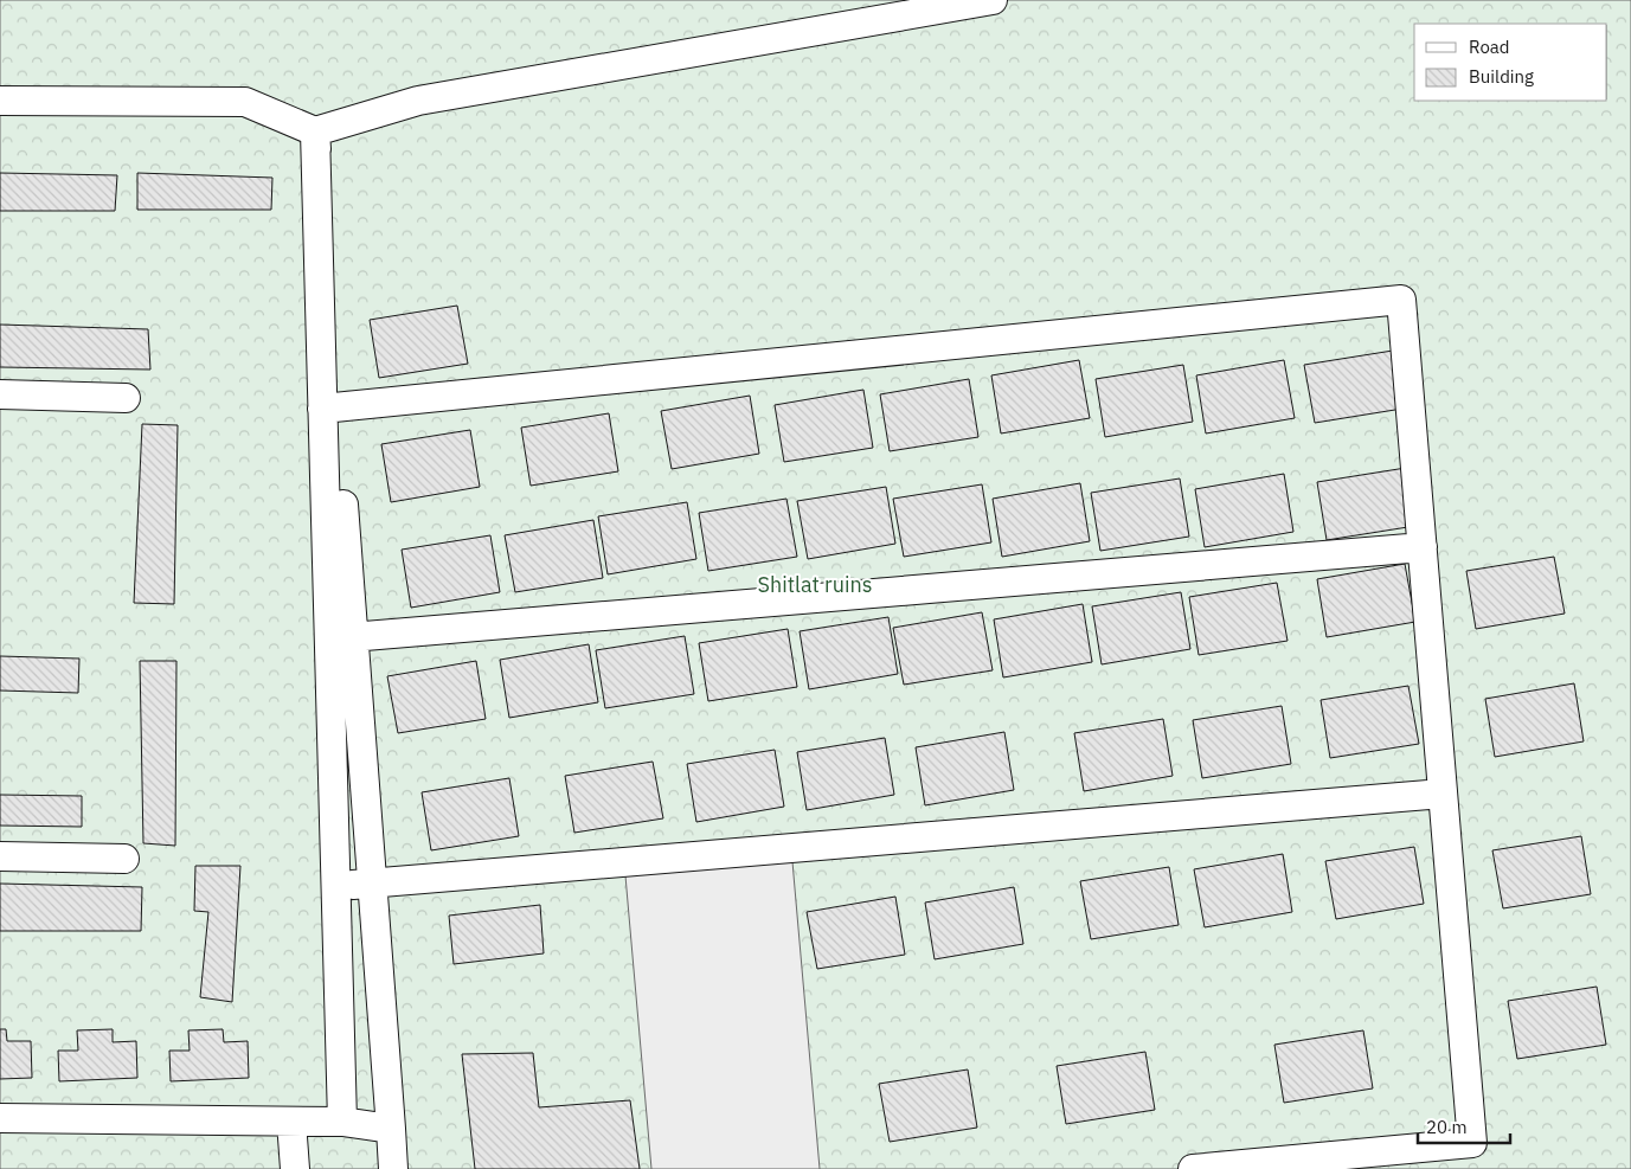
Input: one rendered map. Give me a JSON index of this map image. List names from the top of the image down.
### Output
{
  "parks": ["Shitlat ruins"],
  "legend": ["Road", "Building"],
  "scale_bar": "20 m"
}
